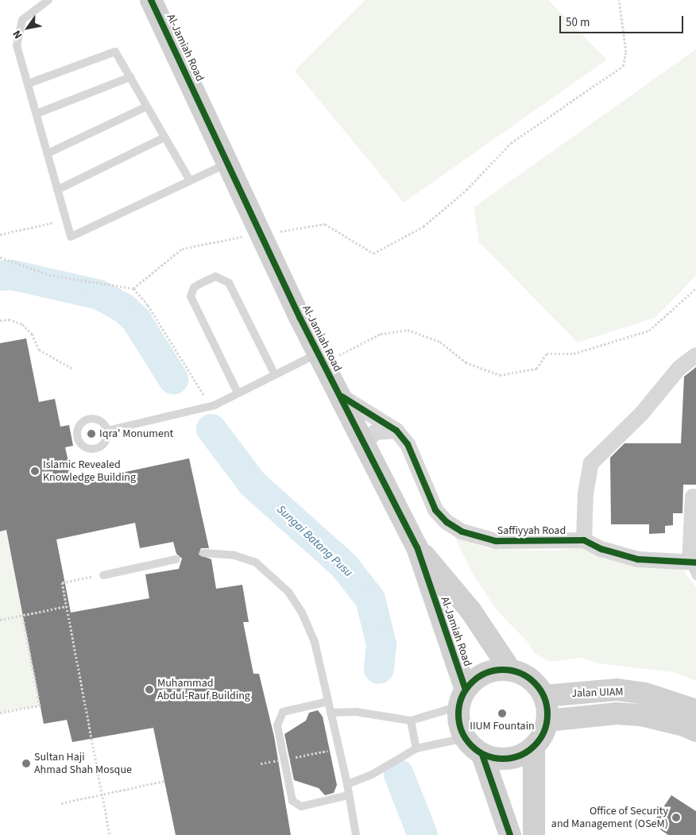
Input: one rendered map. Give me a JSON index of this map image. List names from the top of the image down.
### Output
{
  "streets": {
    "street": ["Al-Jamiah Road", "Saffiyyah Road", "Jalan UIAM"]
  },
  "crossings": [
    ["Al-Jamiah Road", "Saffiyyah Road"],
    ["Al-Jamiah Road", "Jalan UIAM"]
  ],
  "water": ["Sungai Batang Pusu"],
  "places": [
    "Iqra' Monument",
    "Islamic Revealed Knowledge Building",
    "Muhammad Abdul-Rauf Building",
    "IIUM Fountain",
    "Sultan Haji Ahmad Shah Mosque",
    "Office of Security and Management (OSeM)"
  ],
  "scale_bar": "50 m",
  "north": "bottom left"
}
